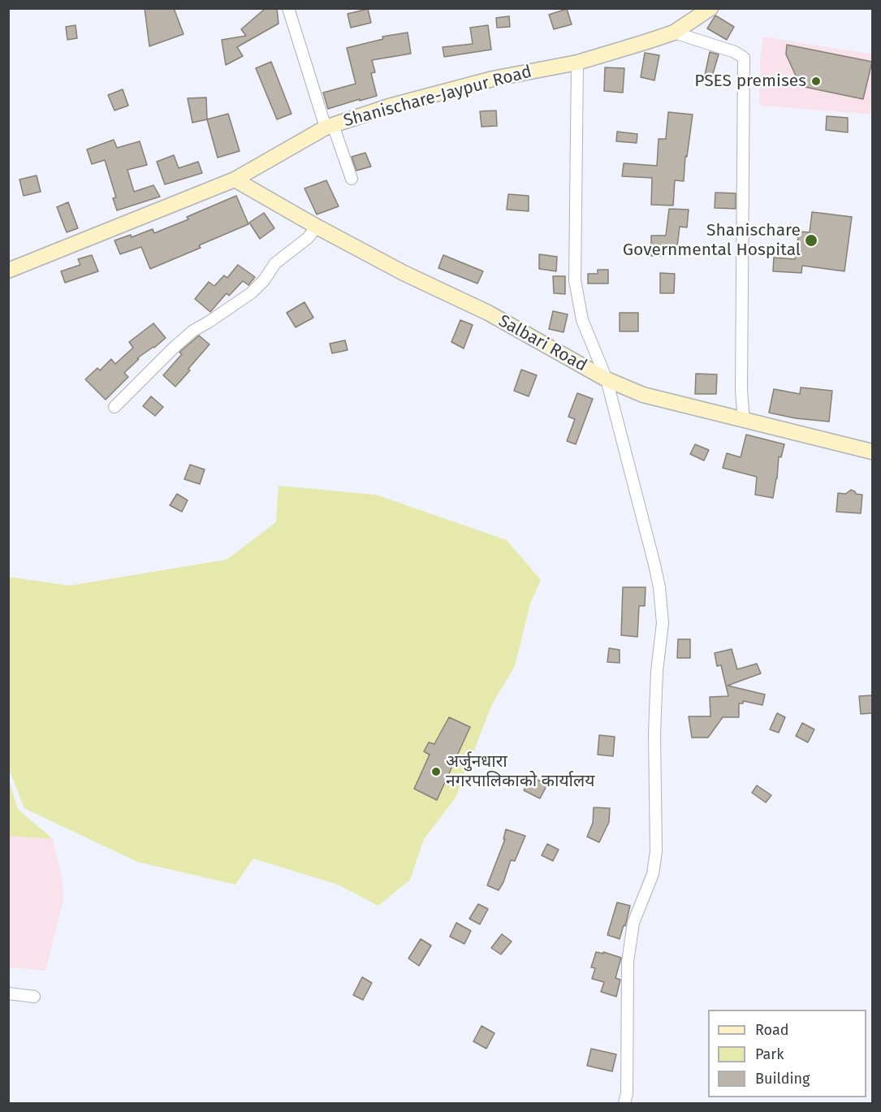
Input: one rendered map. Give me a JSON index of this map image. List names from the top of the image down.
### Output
{
  "streets": {
    "street": ["Shanischare-Jaypur Road", "Salbari Road"]
  },
  "crossings": [
    ["Shanischare-Jaypur Road", "Salbari Road"]
  ],
  "places": ["PSES premises", "Shanischare Governmental Hospital", "अर्जुनधारा नगरपालिकाको कार्यालय"],
  "legend": ["Road", "Park", "Building"]
}
